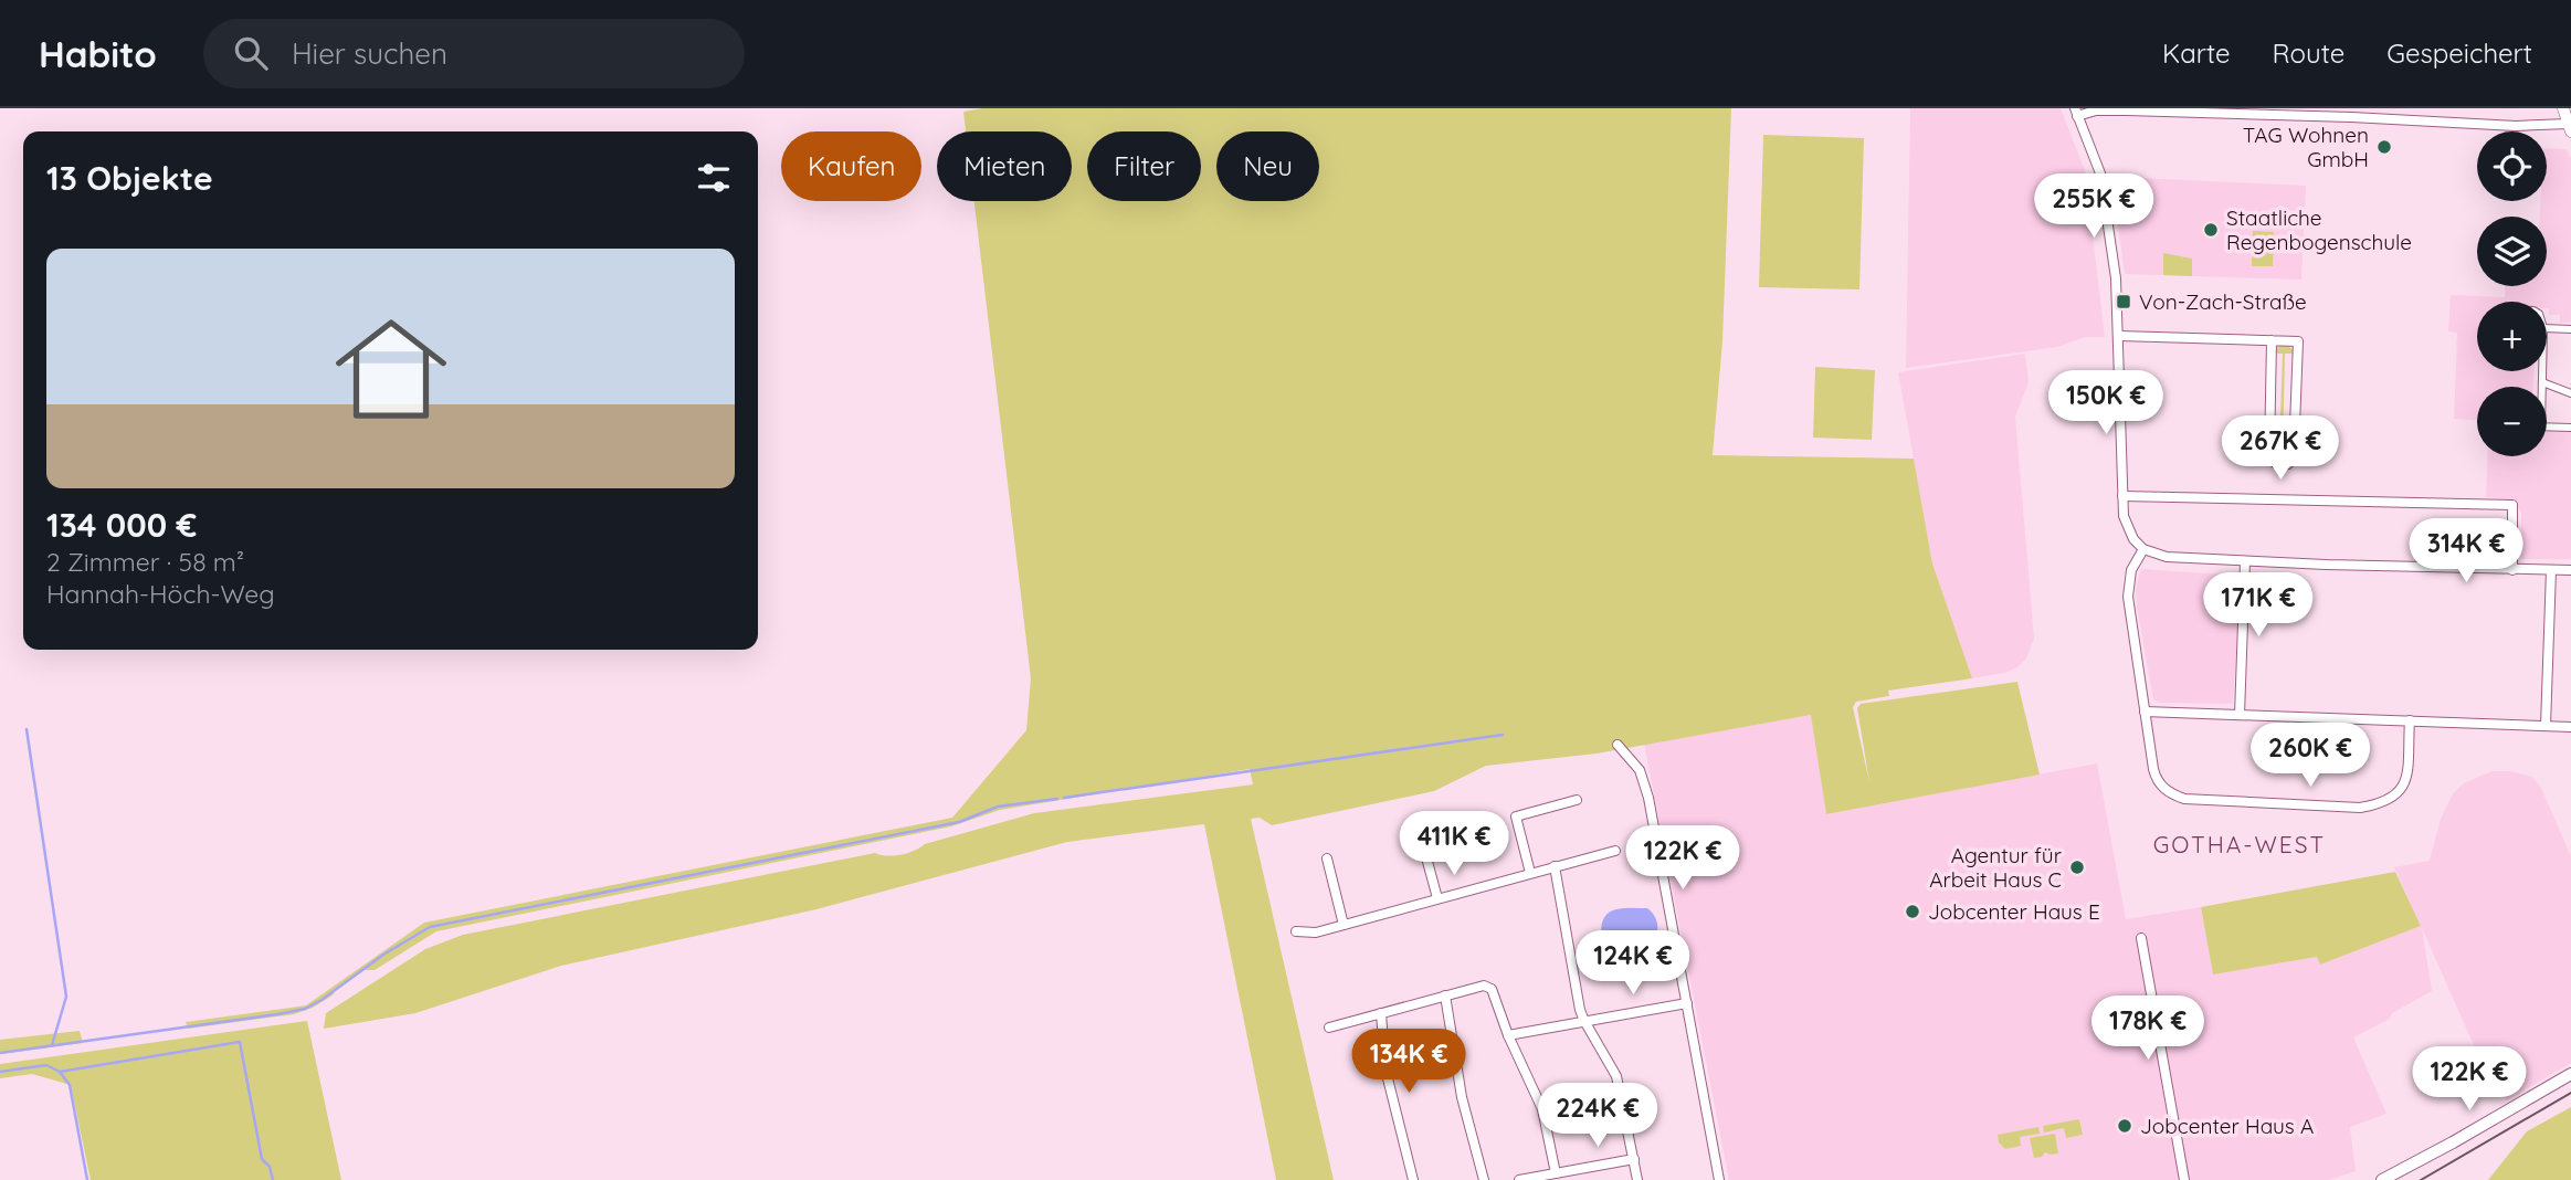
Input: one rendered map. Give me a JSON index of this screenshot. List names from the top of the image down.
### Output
{
  "districts": ["GOTHA-WEST"],
  "places": {
    "other": [
      "TAG Wohnen GmbH",
      "Staatliche Regenbogenschule",
      "Agentur für Arbeit Haus C",
      "Jobcenter Haus E",
      "Jobcenter Haus A"
    ],
    "transit": ["Von-Zach-Straße"]
  },
  "page": {
    "header": "Habito",
    "search": "Hier suchen",
    "nav": ["Karte", "Route", "Gespeichert"],
    "map_buttons": ["+", "−"],
    "chip": [
      "Kaufen",
      "Mieten",
      "Filter",
      "Neu"
    ],
    "heading": "13 Objekte",
    "price": [
      "255K €",
      "150K €",
      "267K €",
      "314K €",
      "171K €",
      "260K €",
      "411K €",
      "122K €",
      "124K €",
      "178K €",
      "134K €",
      "122K €",
      "224K €"
    ],
    "list": [
      {
        "name": "134 000 €",
        "note": "2 Zimmer · 58 m² · Hannah-Höch-Weg"
      }
    ]
  }
}
